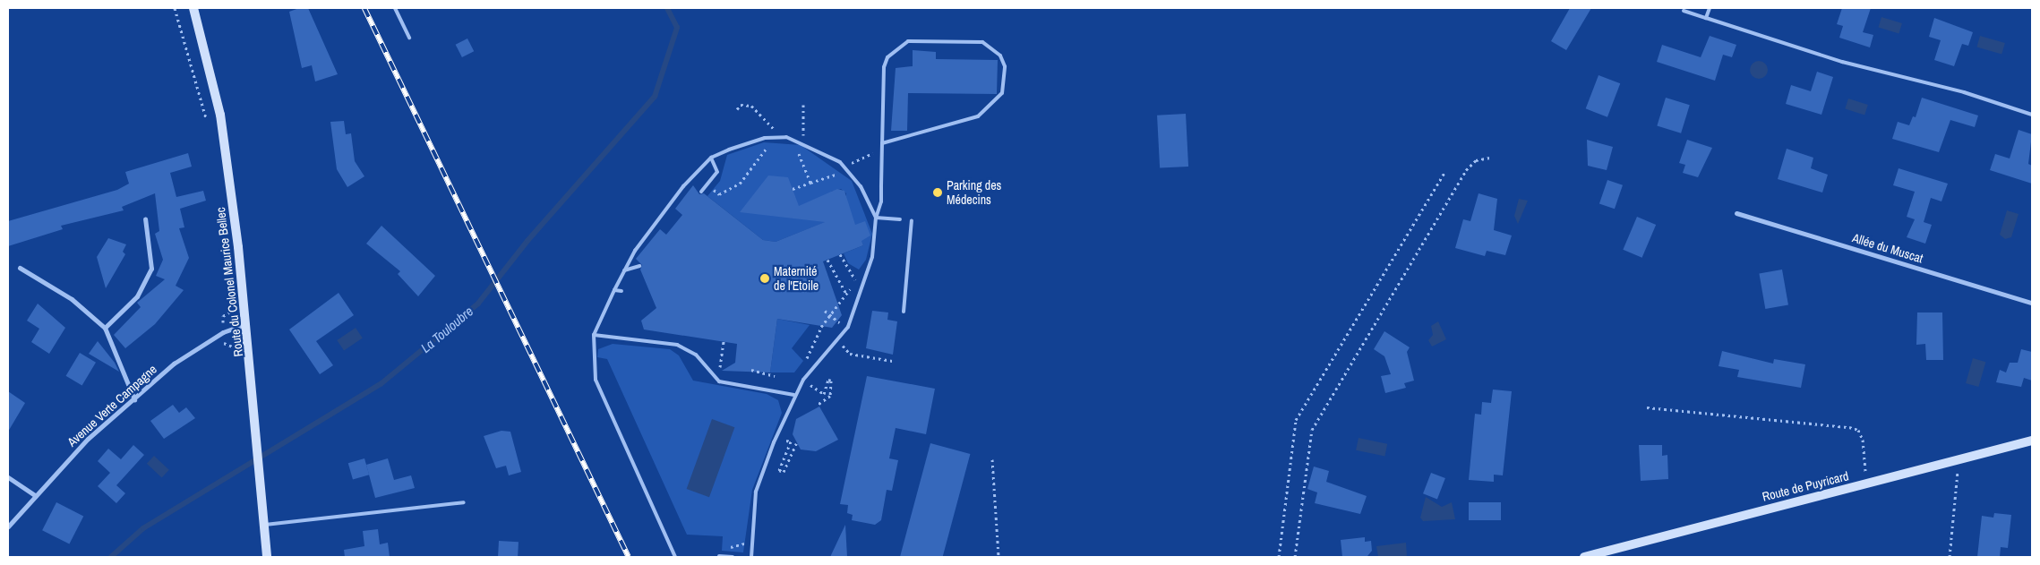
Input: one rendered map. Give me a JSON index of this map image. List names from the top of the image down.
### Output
{
  "streets": {
    "main road": ["Route du Colonel Maurice Bellec", "Route de Puyricard"],
    "street": ["Allée du Muscat", "Avenue Verte Campagne"]
  },
  "crossings": [
    ["Route du Colonel Maurice Bellec", "Avenue Verte Campagne"]
  ],
  "water": ["La Touloubre"],
  "places": ["Parking des Médecins", "Maternité de l'Etoile"]
}
